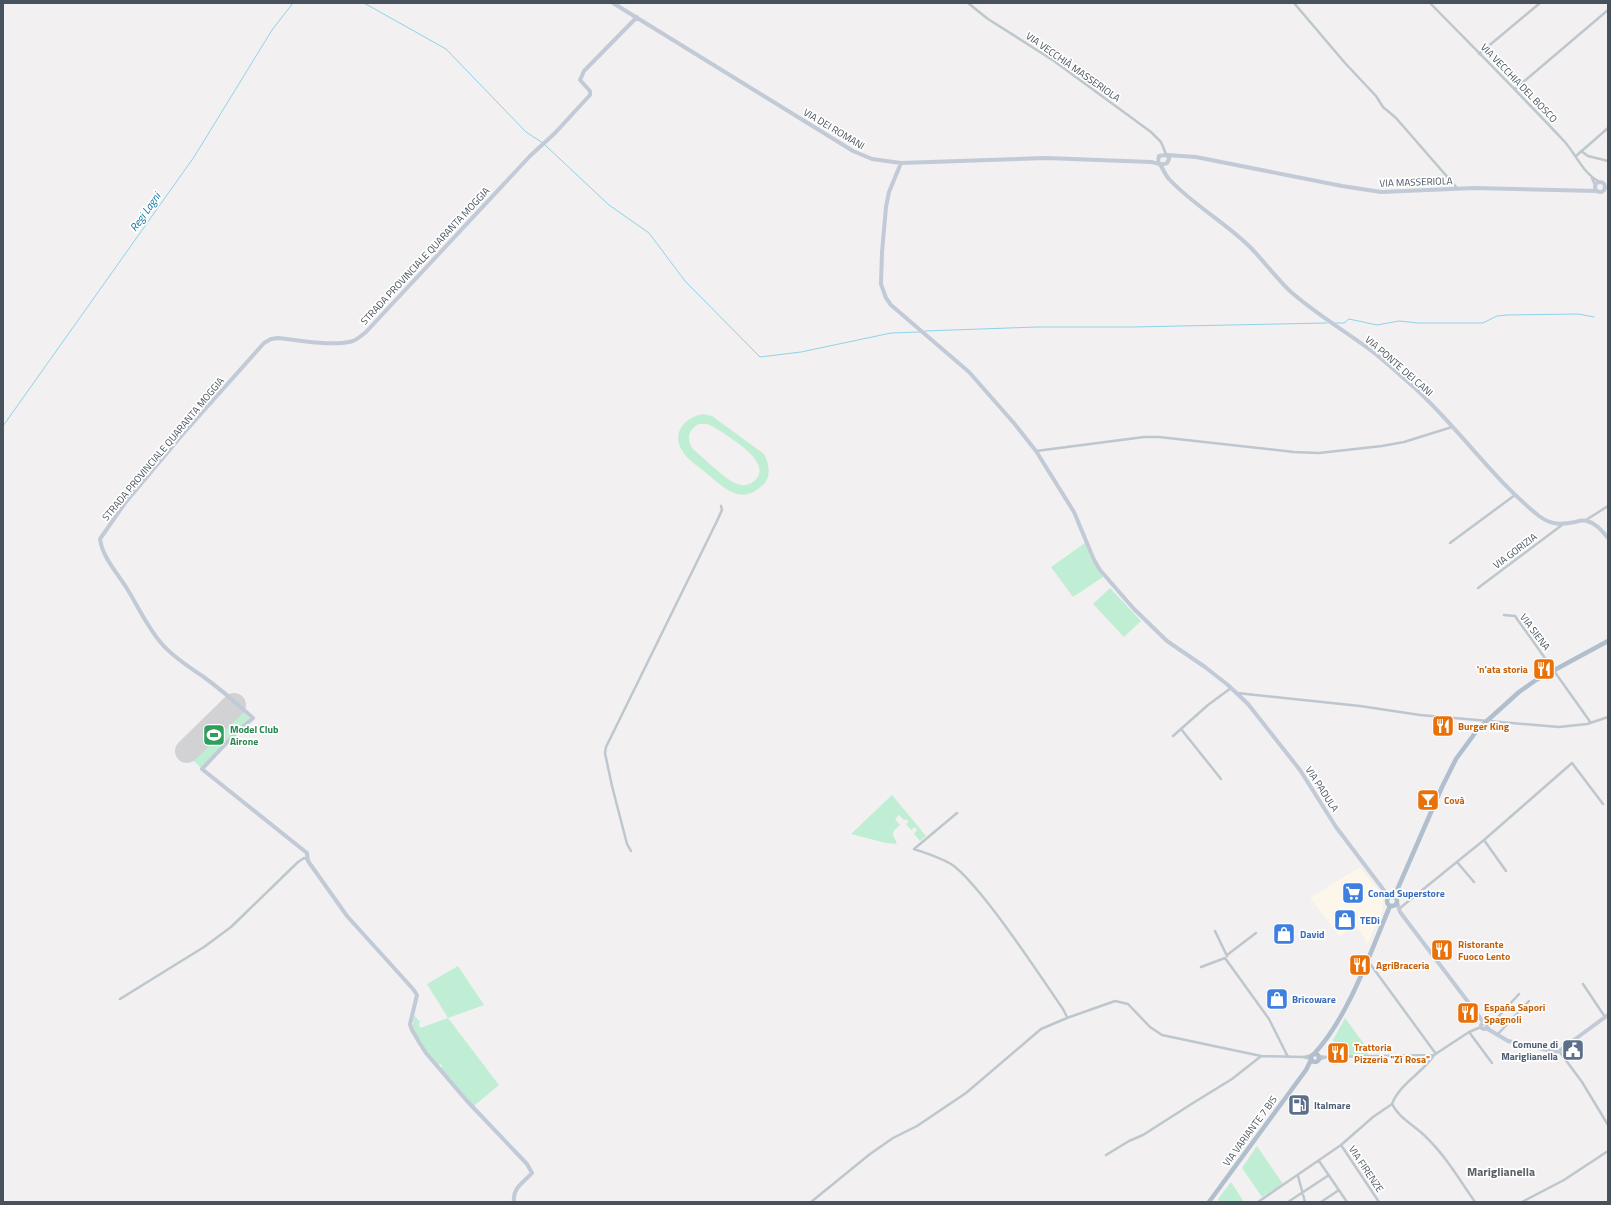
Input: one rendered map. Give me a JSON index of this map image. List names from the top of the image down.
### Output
{
  "streets": {
    "main road": ["VIA VARIANTE 7 BIS"],
    "street": [
      "VIA VECCHIÀ MASSERIOLA",
      "VIA VECCHIA DEL BOSCO",
      "VIA DEI ROMANI",
      "VIA MASSERIOLA",
      "STRADA PROVINCIALE QUARANTA MOGGIA",
      "VIA PONTE DEI CANI",
      "VIA GORIZIA",
      "VIA SIENA",
      "VIA PADULA",
      "VIA FIRENZE"
    ]
  },
  "crossings": [
    ["VIA VECCHIÀ MASSERIOLA", "VIA DEI ROMANI"],
    ["VIA VECCHIÀ MASSERIOLA", "VIA MASSERIOLA"],
    ["VIA VECCHIÀ MASSERIOLA", "VIA PONTE DEI CANI"],
    ["VIA DEI ROMANI", "VIA MASSERIOLA"],
    ["VIA DEI ROMANI", "STRADA PROVINCIALE QUARANTA MOGGIA"],
    ["VIA DEI ROMANI", "VIA PONTE DEI CANI"],
    ["VIA DEI ROMANI", "VIA PADULA"],
    ["VIA MASSERIOLA", "VIA PONTE DEI CANI"],
    ["VIA PONTE DEI CANI", "VIA GORIZIA"]
  ],
  "districts": ["Mariglianella"],
  "water": ["Regi Lagni"],
  "places": {
    "restaurant": [
      "'n'ata storia",
      "Burger King",
      "Ristorante Fuoco Lento",
      "AgriBraceria",
      "España Sapori Spagnoli",
      "Trattoria Pizzeria \"Zì Rosa\""
    ],
    "sports": ["Model Club Airone"],
    "bar": ["Covà"],
    "supermarket": ["Conad Superstore"],
    "shop": ["TEDi", "David", "Bricoware"],
    "public building": ["Comune di Mariglianella"],
    "fuel station": ["Italmare"]
  }
}
